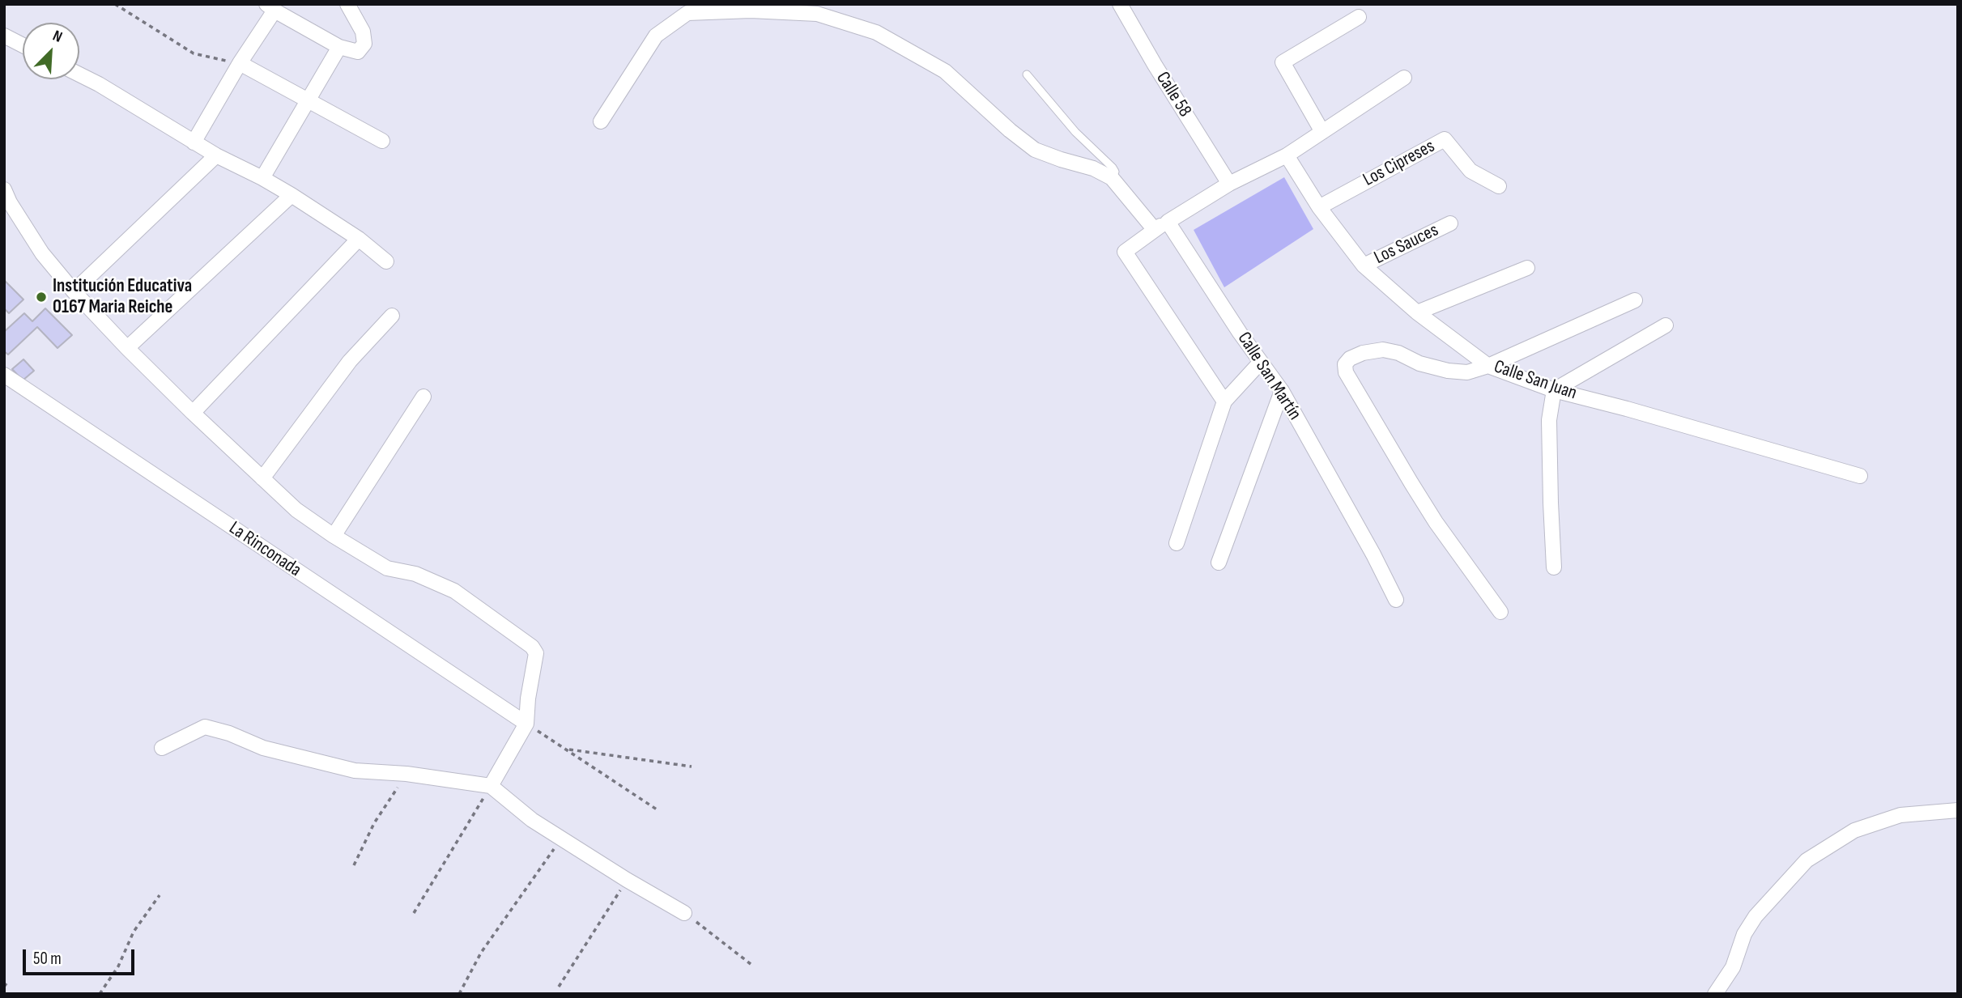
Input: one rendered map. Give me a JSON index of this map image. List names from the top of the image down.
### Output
{
  "streets": {
    "street": [
      "Calle 58",
      "Los Cipreses",
      "Los Sauces",
      "Calle San Martín",
      "Calle San Juan",
      "La Rinconada"
    ]
  },
  "crossings": [
    ["Los Cipreses", "Calle San Juan"],
    ["Los Sauces", "Calle San Juan"]
  ],
  "places": ["Institución Educativa 0167 Maria Reiche"],
  "scale_bar": "50 m",
  "north": "top right"
}
